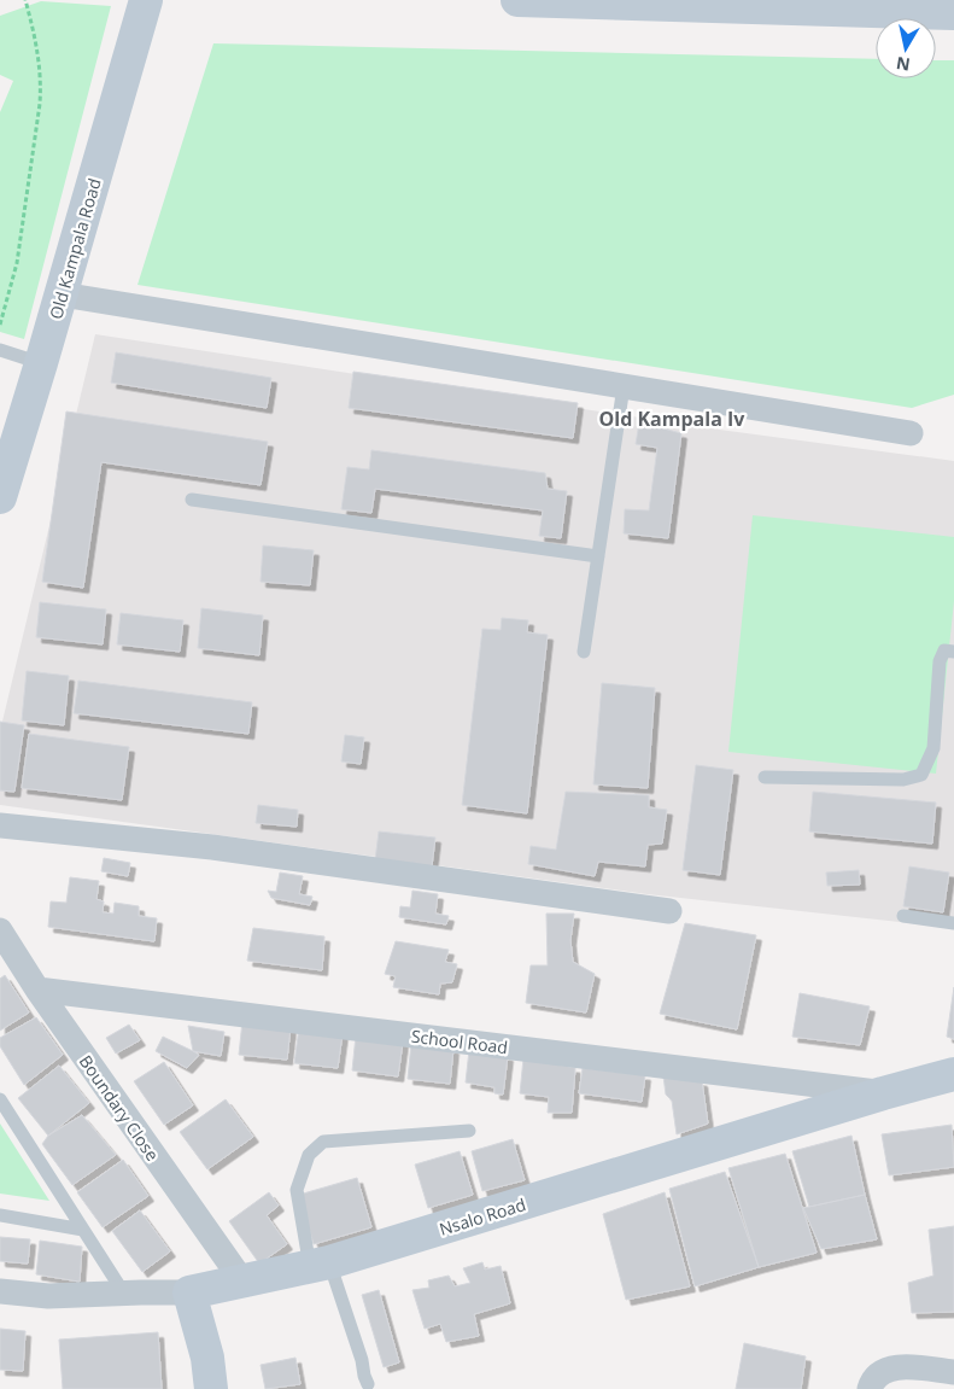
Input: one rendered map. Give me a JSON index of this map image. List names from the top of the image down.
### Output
{
  "streets": {
    "street": [
      "Old Kampala Road",
      "School Road",
      "Boundary Close",
      "Nsalo Road"
    ]
  },
  "crossings": [
    ["School Road", "Boundary Close"],
    ["School Road", "Nsalo Road"],
    ["Boundary Close", "Nsalo Road"]
  ],
  "districts": ["Old Kampala Iv"],
  "north": "bottom"
}
